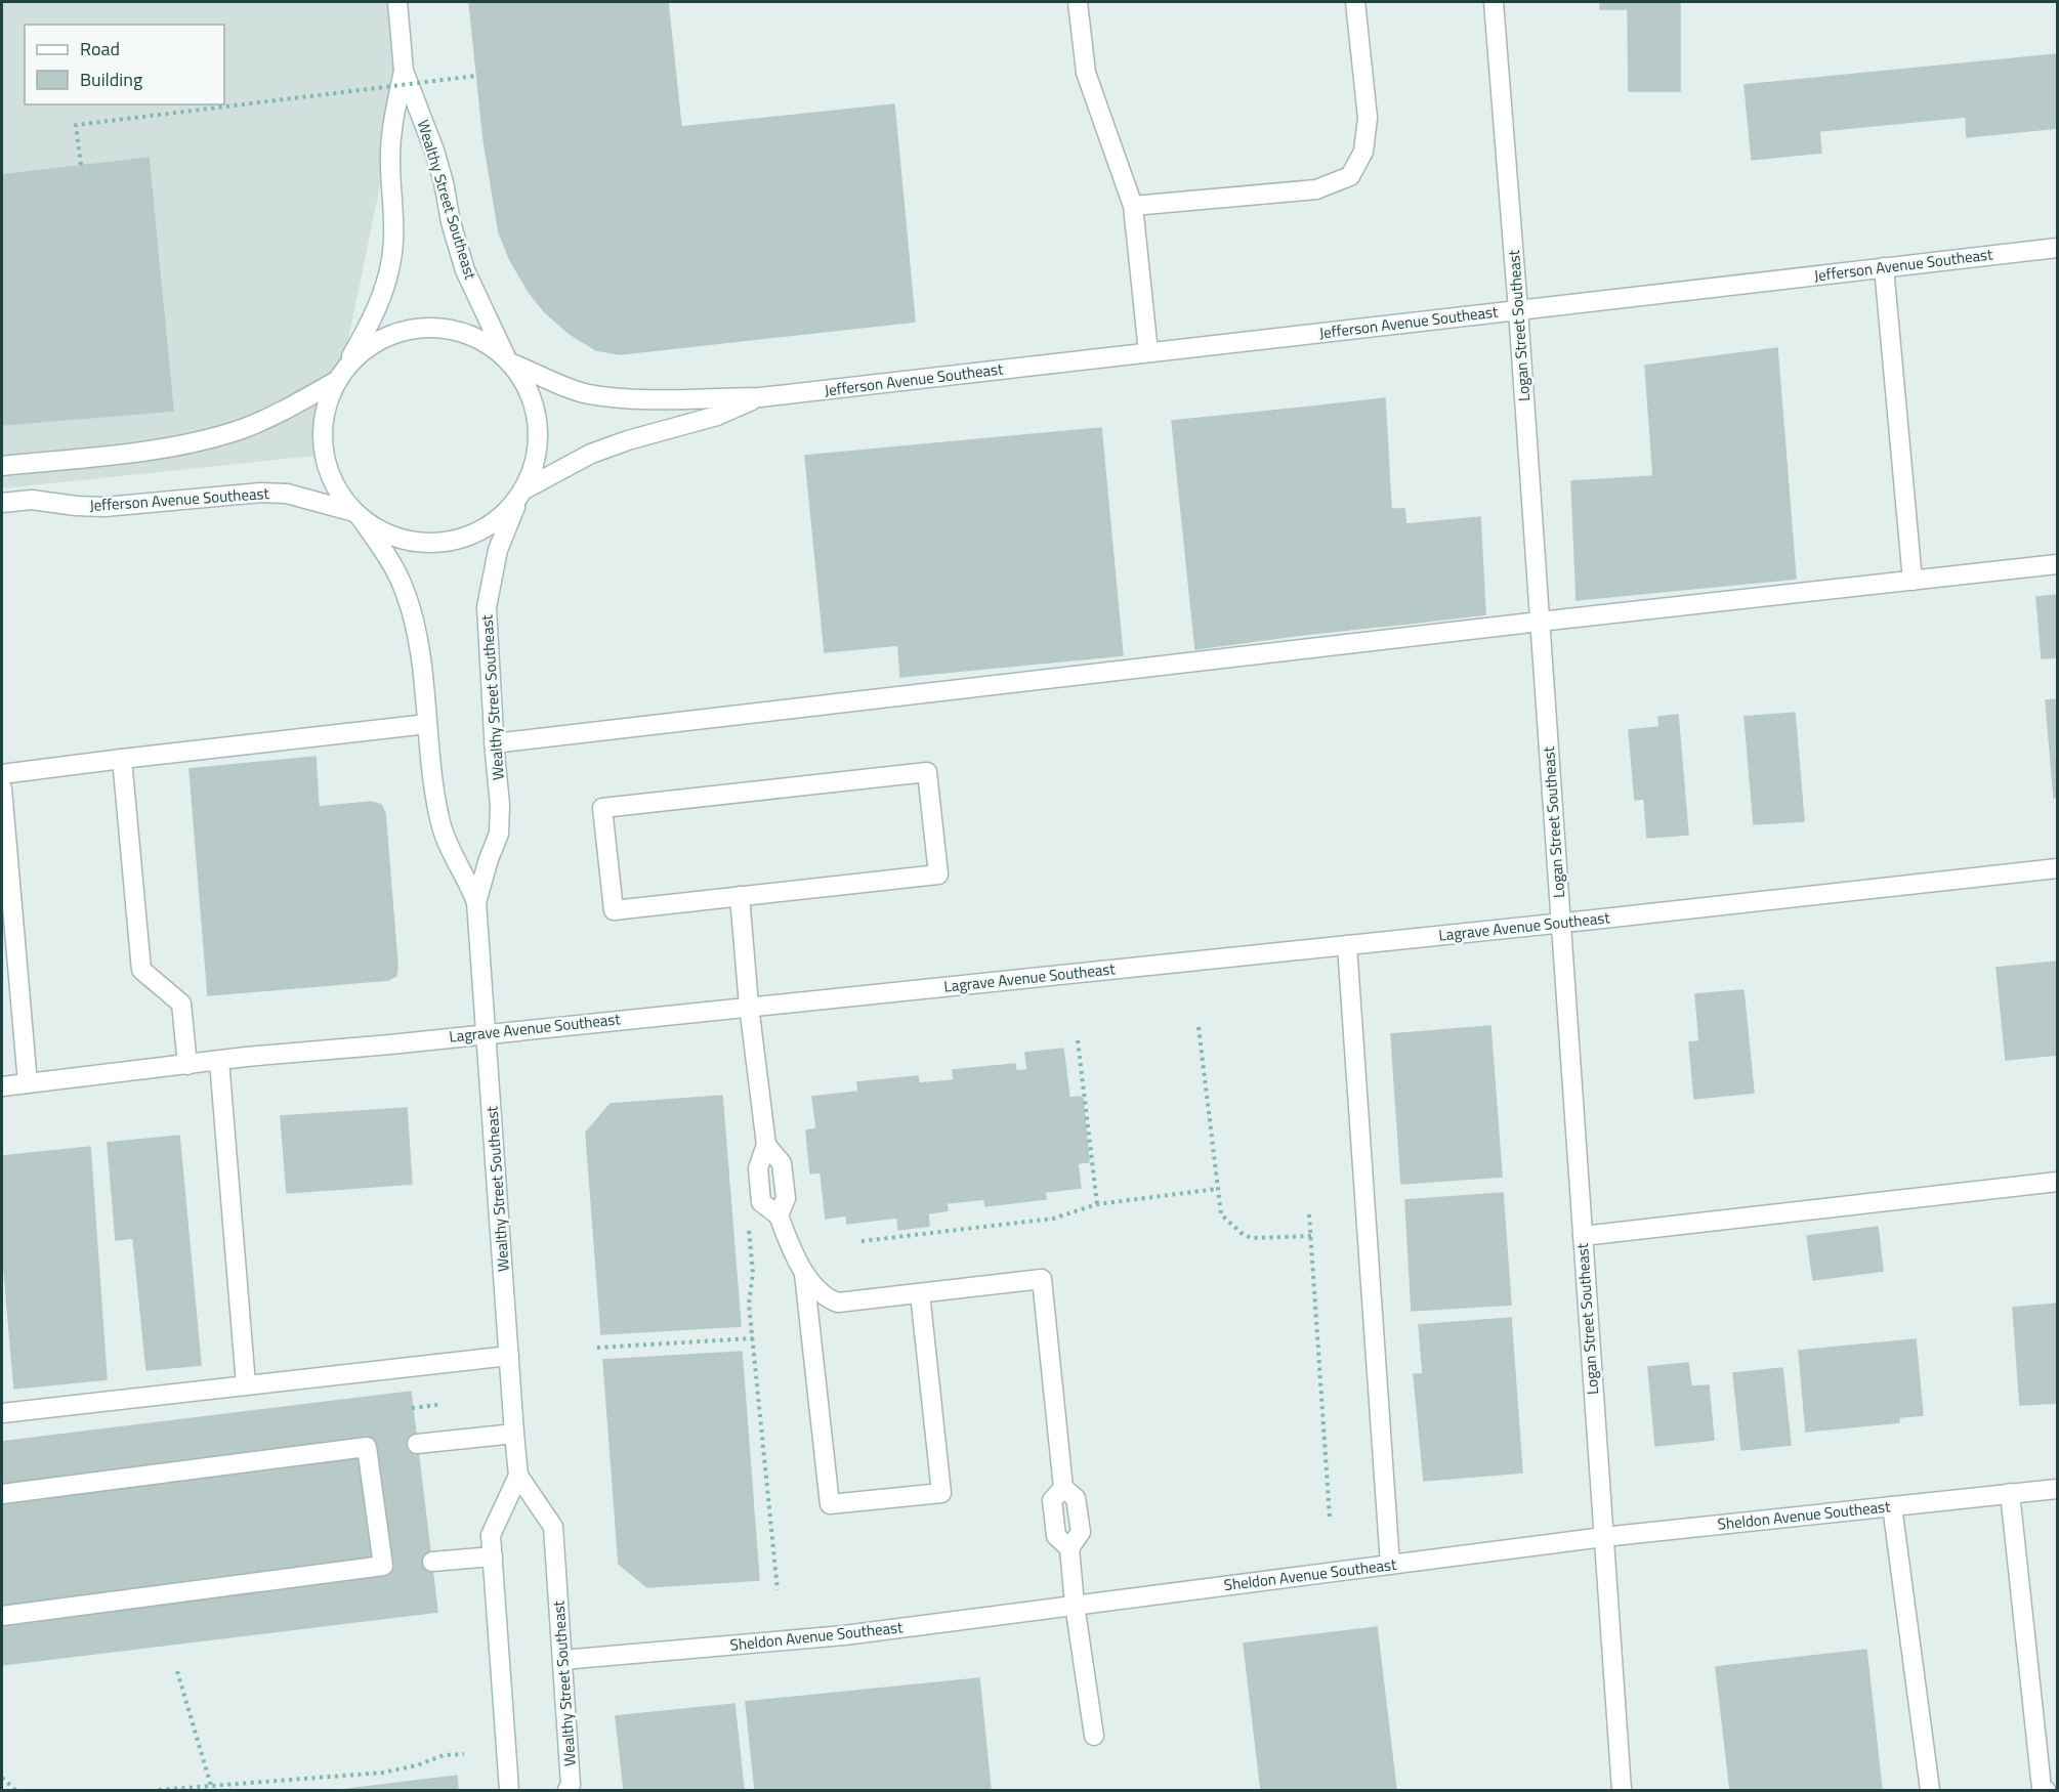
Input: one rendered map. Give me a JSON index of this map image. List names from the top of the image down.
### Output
{
  "streets": {
    "street": [
      "Wealthy Street Southeast",
      "Jefferson Avenue Southeast",
      "Logan Street Southeast",
      "Lagrave Avenue Southeast",
      "Sheldon Avenue Southeast"
    ]
  },
  "crossings": [
    ["Wealthy Street Southeast", "Jefferson Avenue Southeast"],
    ["Wealthy Street Southeast", "Lagrave Avenue Southeast"],
    ["Wealthy Street Southeast", "Sheldon Avenue Southeast"],
    ["Jefferson Avenue Southeast", "Logan Street Southeast"],
    ["Logan Street Southeast", "Lagrave Avenue Southeast"],
    ["Logan Street Southeast", "Sheldon Avenue Southeast"]
  ],
  "legend": ["Road", "Building"]
}
